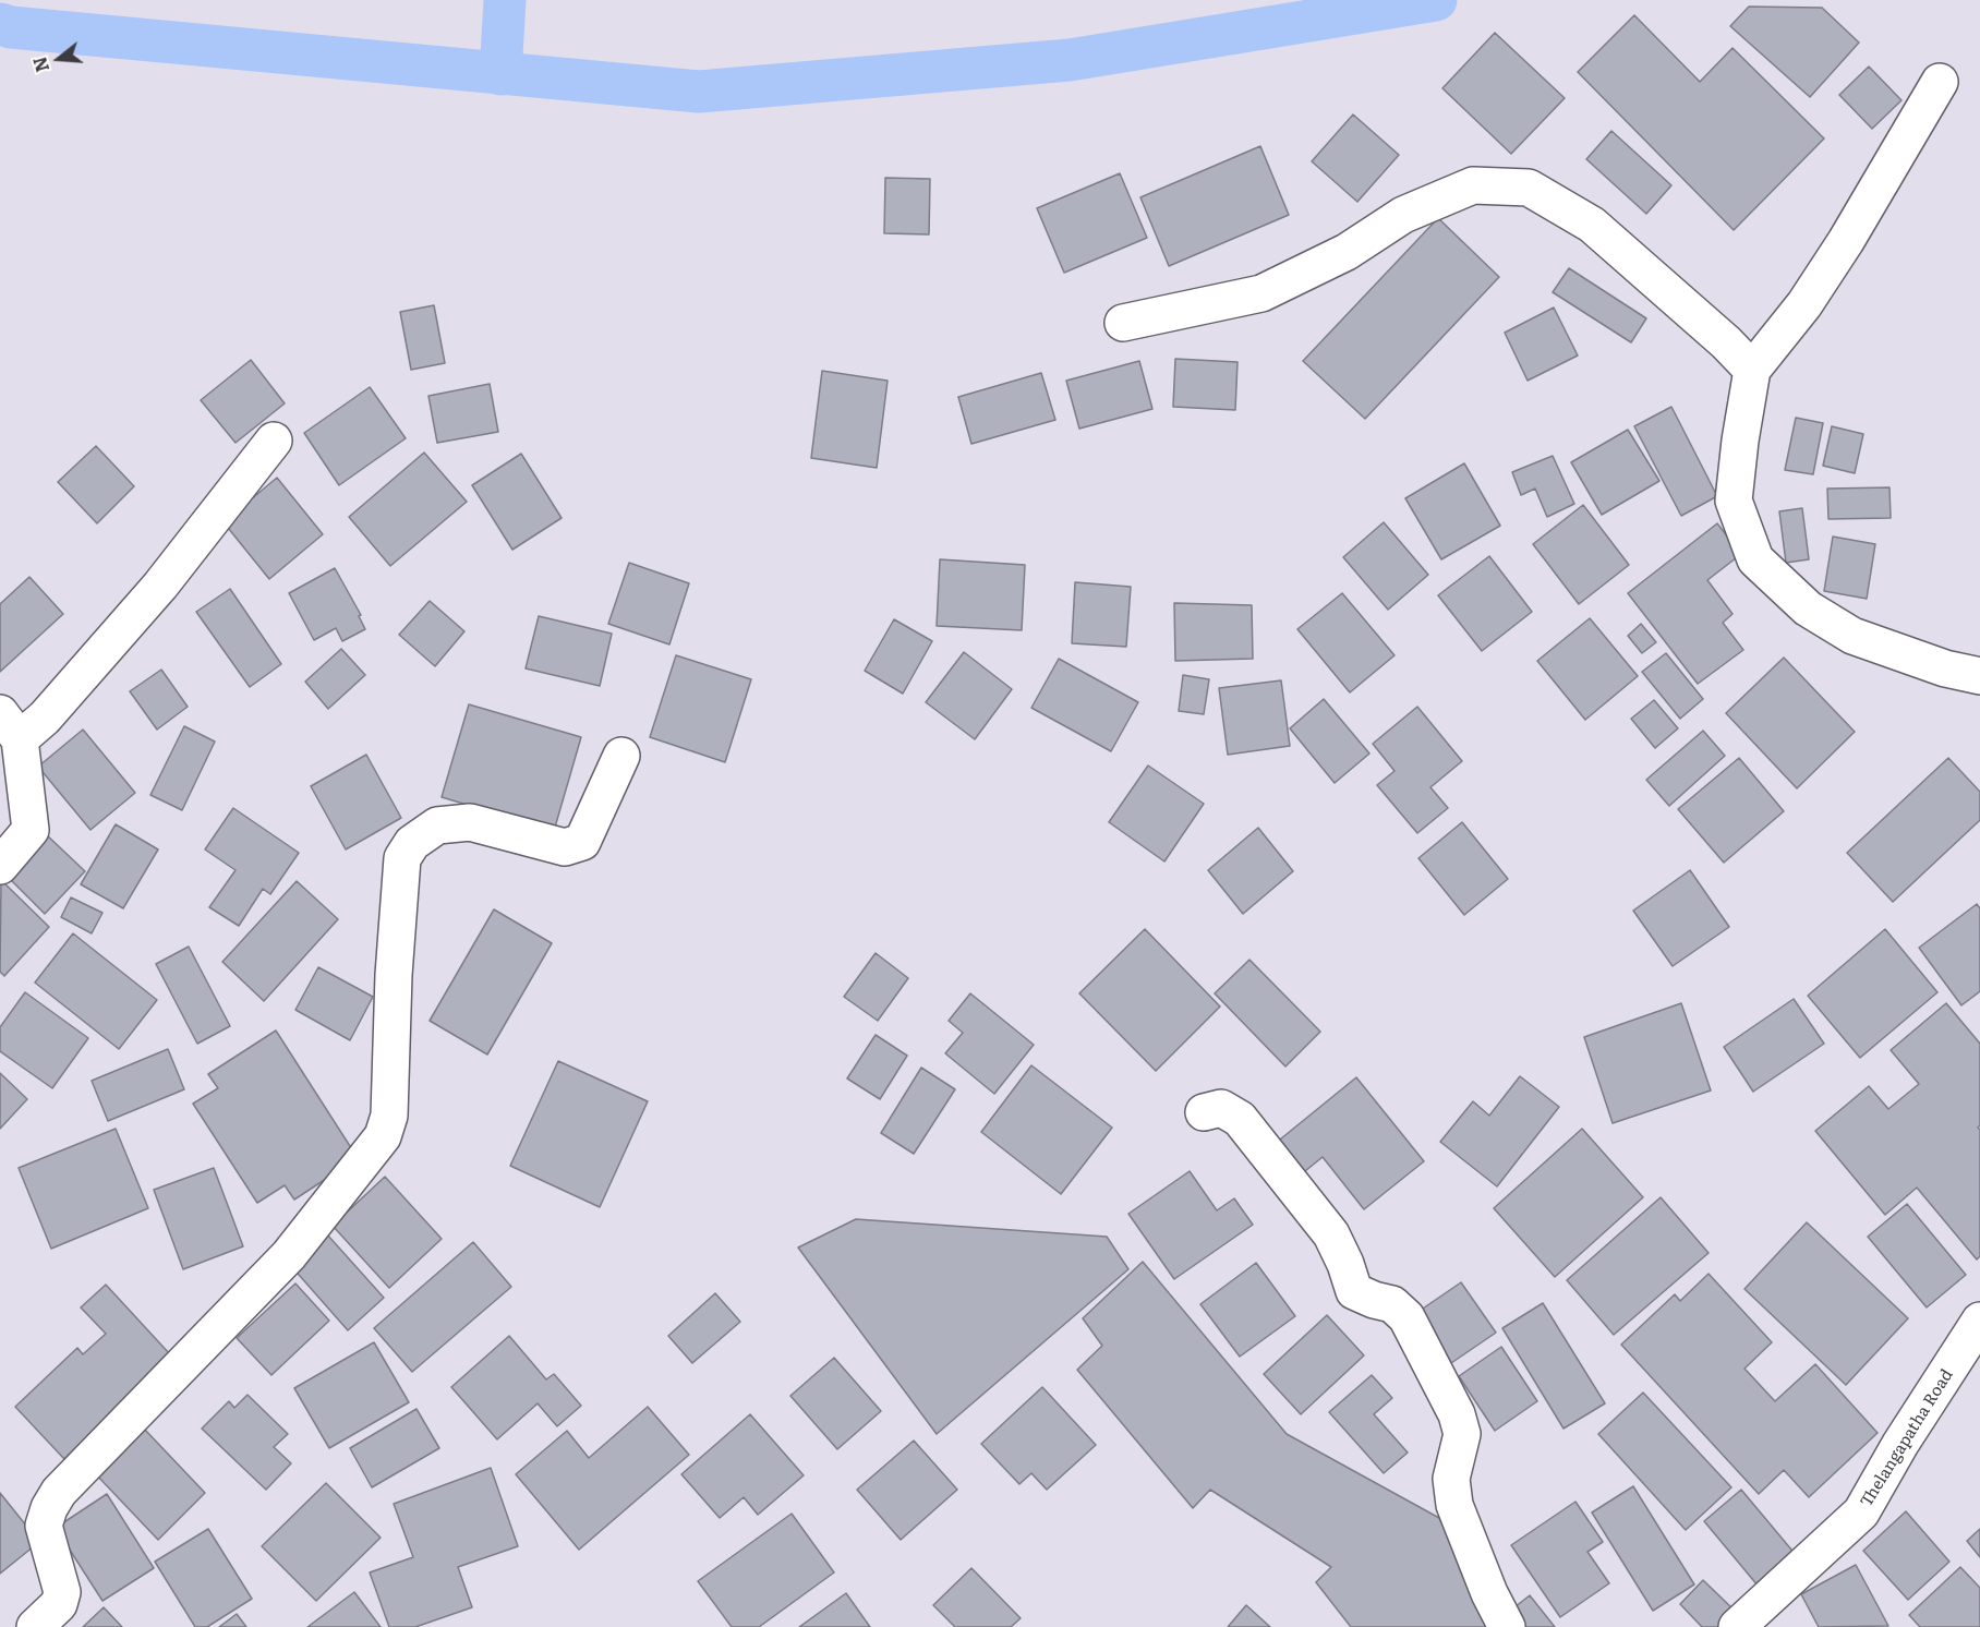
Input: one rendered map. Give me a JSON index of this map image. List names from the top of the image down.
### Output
{
  "streets": {
    "street": ["Thelangapatha Road"]
  },
  "north": "left"
}
